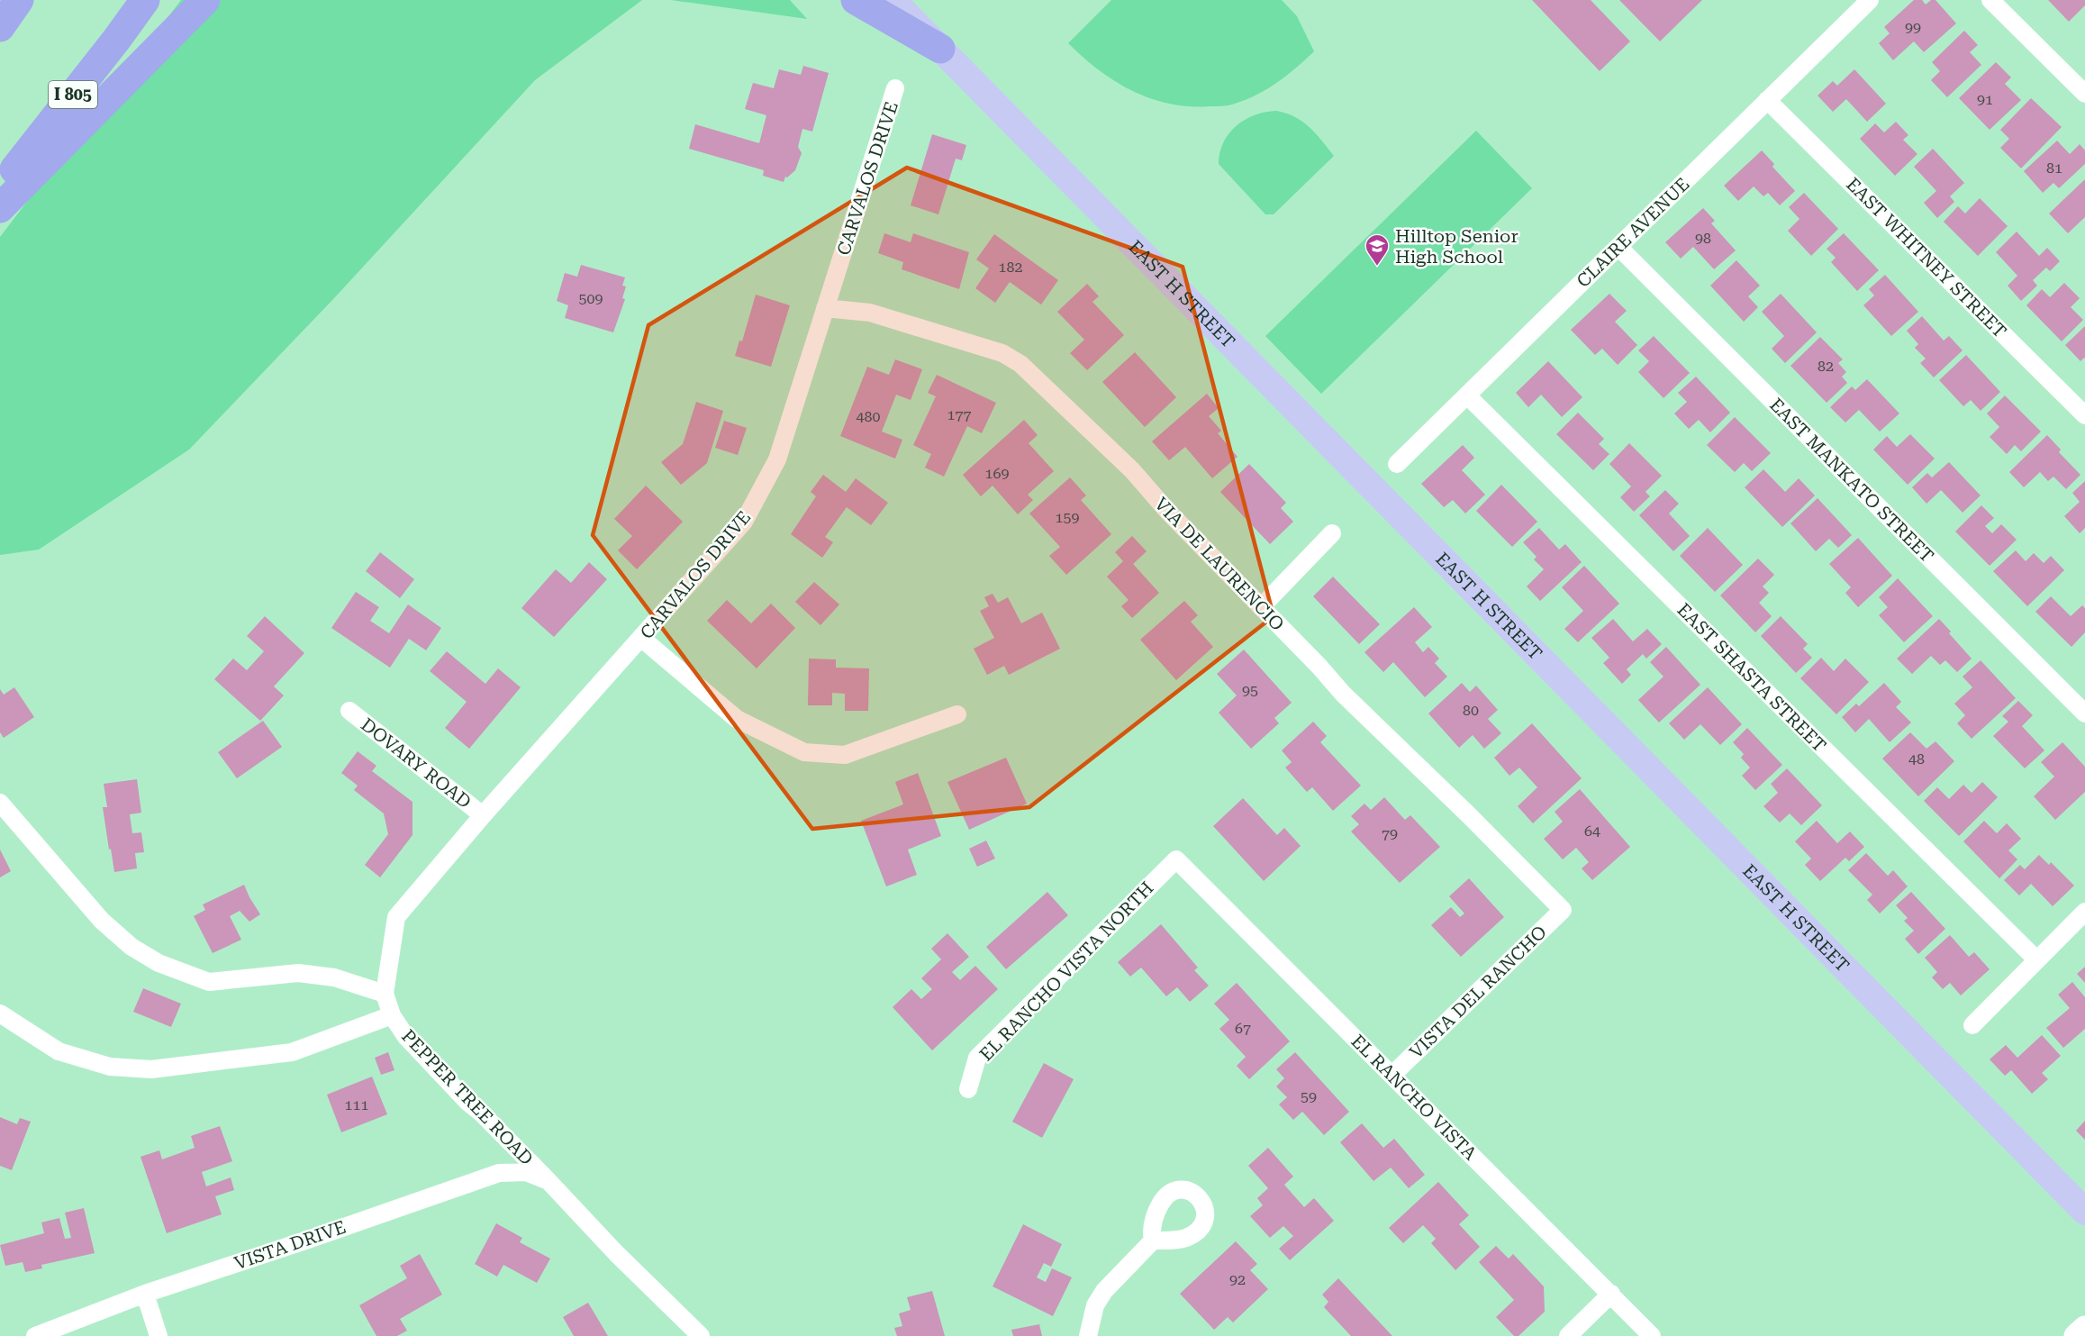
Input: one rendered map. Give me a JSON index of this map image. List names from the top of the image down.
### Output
{
  "streets": {
    "highway": ["I 805"],
    "main road": ["EAST H STREET"],
    "street": [
      "CARVALOS DRIVE",
      "CLAIRE AVENUE",
      "EAST WHITNEY STREET",
      "EAST MANKATO STREET",
      "VIA DE LAURENCIO",
      "EAST SHASTA STREET",
      "DOVARY ROAD",
      "EL RANCHO VISTA NORTH",
      "VISTA DEL RANCHO",
      "PEPPER TREE ROAD",
      "EL RANCHO VISTA",
      "VISTA DRIVE"
    ]
  },
  "crossings": [
    ["CARVALOS DRIVE", "VIA DE LAURENCIO"],
    ["CARVALOS DRIVE", "DOVARY ROAD"],
    ["CARVALOS DRIVE", "PEPPER TREE ROAD"],
    ["CLAIRE AVENUE", "EAST WHITNEY STREET"],
    ["CLAIRE AVENUE", "EAST MANKATO STREET"],
    ["CLAIRE AVENUE", "EAST SHASTA STREET"],
    ["VIA DE LAURENCIO", "VISTA DEL RANCHO"],
    ["EL RANCHO VISTA NORTH", "EL RANCHO VISTA"],
    ["VISTA DEL RANCHO", "EL RANCHO VISTA"],
    ["PEPPER TREE ROAD", "VISTA DRIVE"]
  ],
  "places": {
    "school or university": ["Hilltop Senior High School"]
  },
  "house_numbers": [
    "99",
    "91",
    "81",
    "98",
    "182",
    "509",
    "82",
    "177",
    "480",
    "169",
    "159",
    "95",
    "80",
    "48",
    "64",
    "79",
    "67",
    "59",
    "111",
    "92"
  ]
}
